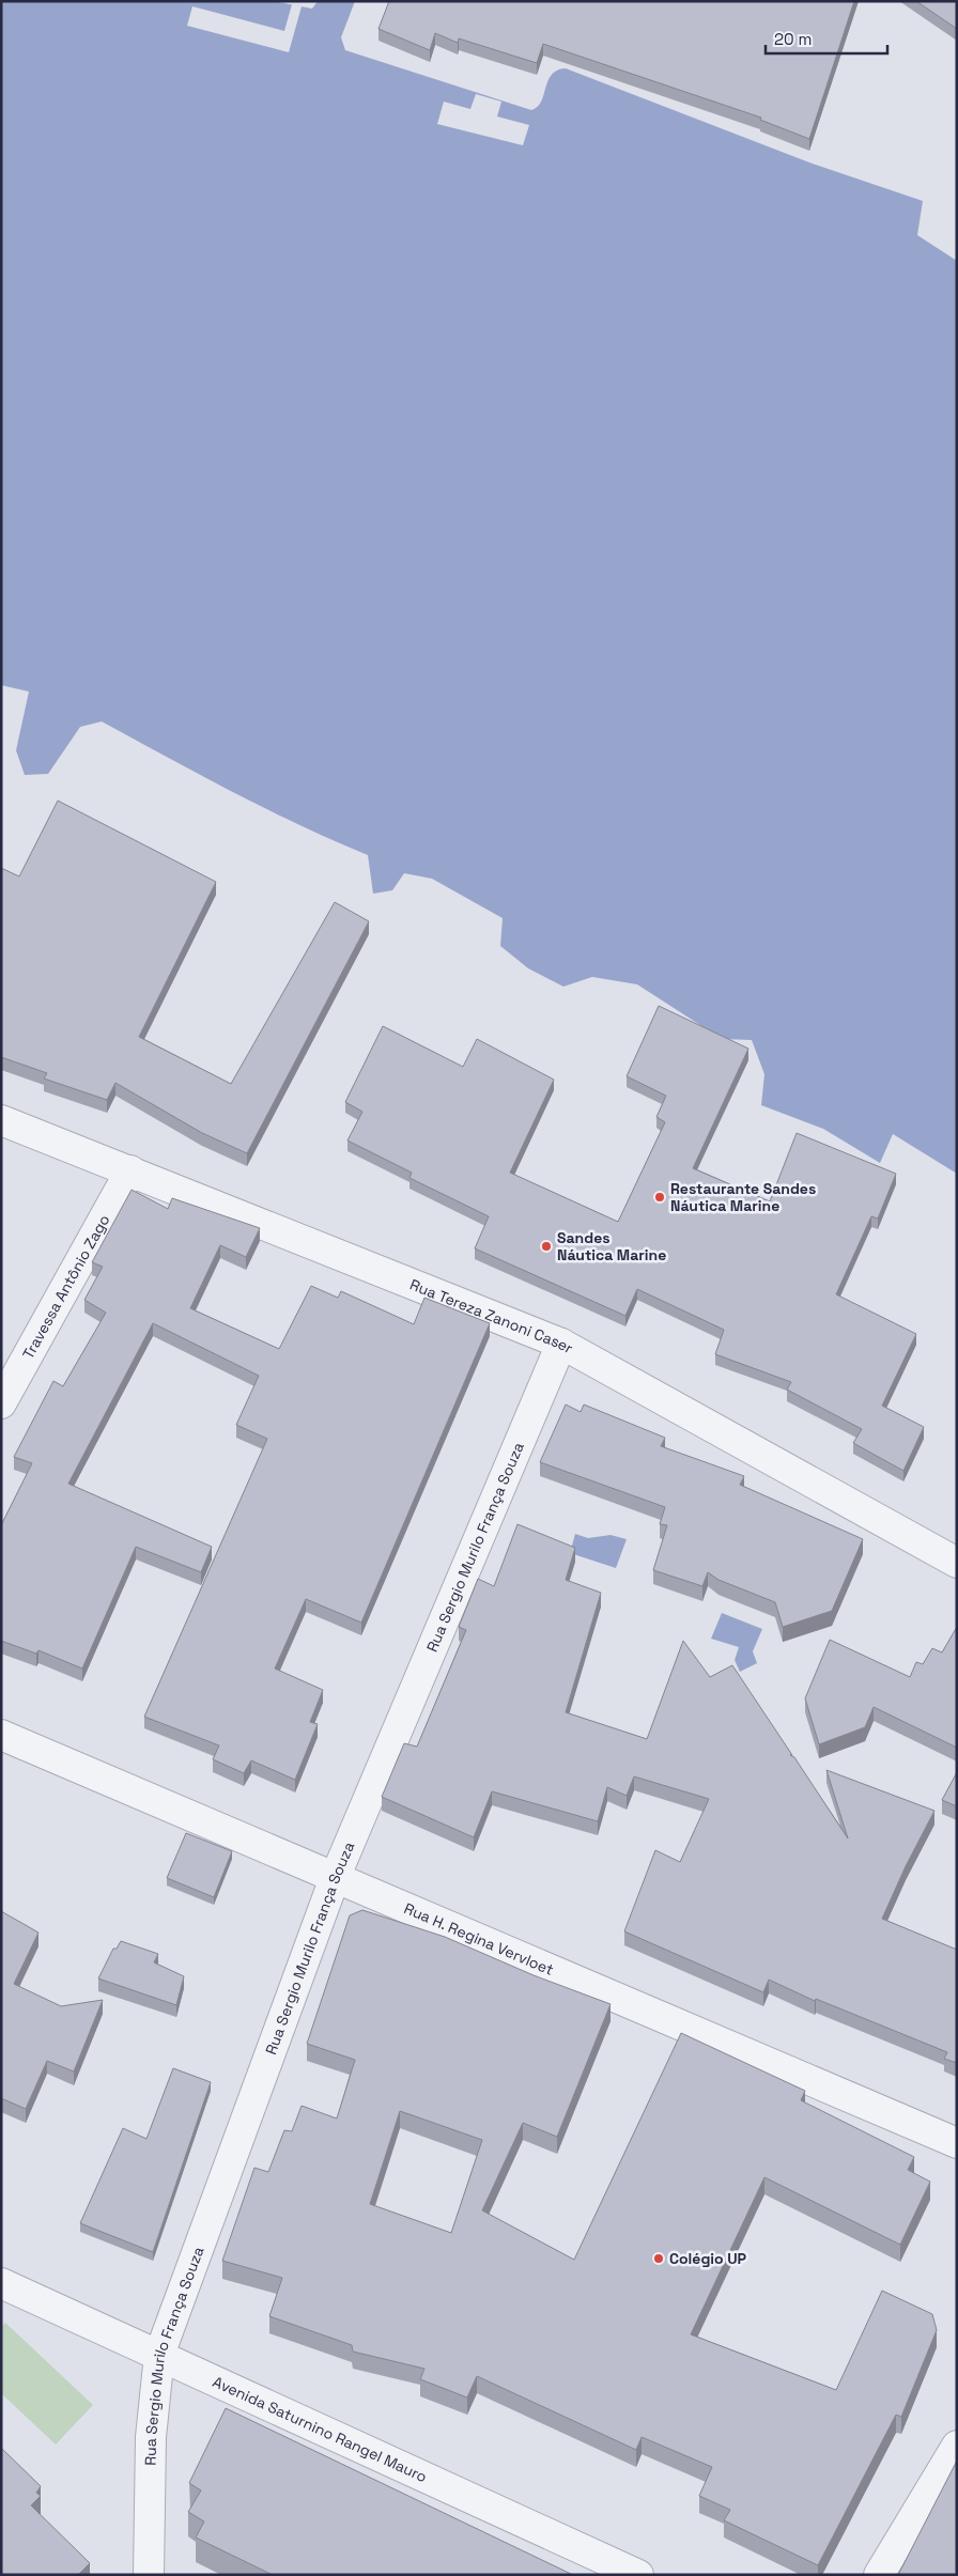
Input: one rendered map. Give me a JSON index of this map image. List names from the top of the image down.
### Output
{
  "streets": {
    "street": [
      "Travessa Antônio Zago",
      "Rua Tereza Zanoni Caser",
      "Rua Sergio Murilo França Souza",
      "Rua H. Regina Vervloet",
      "Avenida Saturnino Rangel Mauro"
    ]
  },
  "crossings": [
    ["Travessa Antônio Zago", "Rua Tereza Zanoni Caser"],
    ["Rua Tereza Zanoni Caser", "Rua Sergio Murilo França Souza"],
    ["Rua Sergio Murilo França Souza", "Rua H. Regina Vervloet"],
    ["Rua Sergio Murilo França Souza", "Avenida Saturnino Rangel Mauro"]
  ],
  "places": ["Restaurante Sandes Náutica Marine", "Sandes Náutica Marine", "Colégio UP"],
  "scale_bar": "20 m"
}
